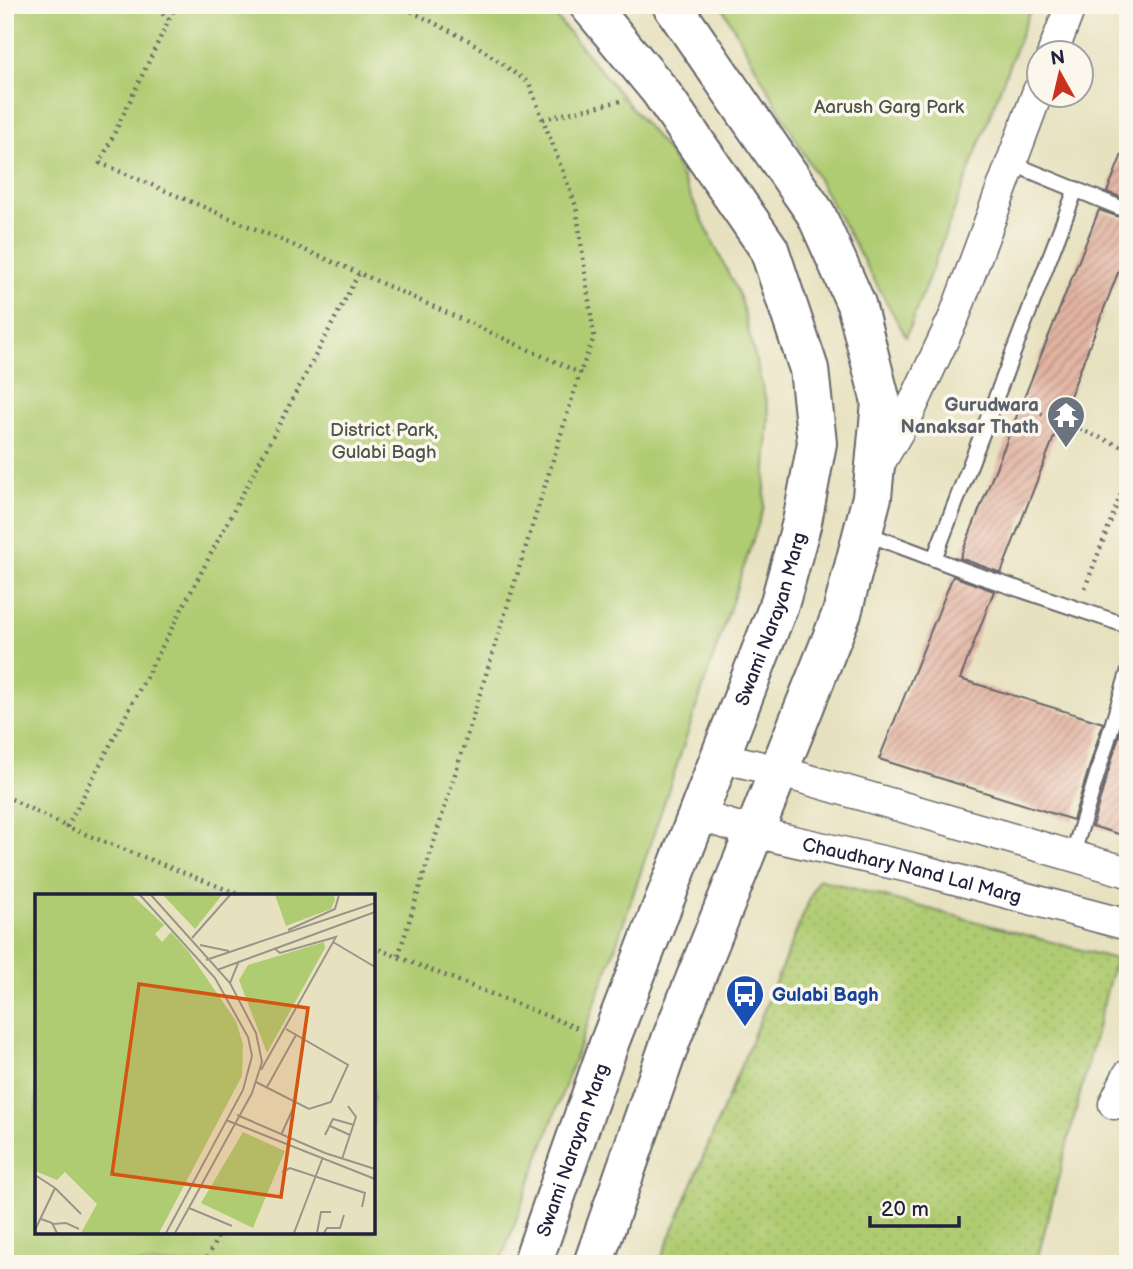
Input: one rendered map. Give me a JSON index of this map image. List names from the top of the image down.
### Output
{
  "streets": {
    "main road": ["Swami Narayan Marg"],
    "street": ["Chaudhary Nand Lal Marg"]
  },
  "crossings": [
    ["Swami Narayan Marg", "Chaudhary Nand Lal Marg"]
  ],
  "parks": ["Aarush Garg Park", "District Park, Gulabi Bagh"],
  "places": {
    "temple": ["Gurudwara Nanaksar Thath"],
    "bus stop": ["Gulabi Bagh"]
  },
  "scale_bar": "20 m",
  "north": "top"
}
